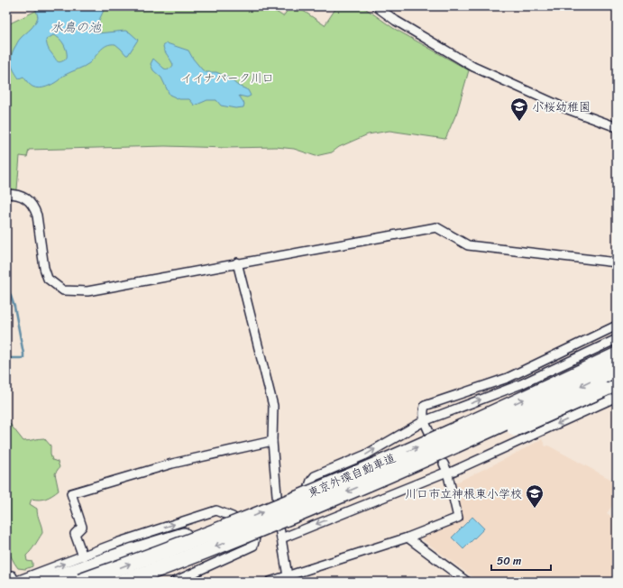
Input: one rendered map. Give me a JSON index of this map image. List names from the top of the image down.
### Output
{
  "streets": {
    "highway": ["東京外環自動車道"]
  },
  "water": ["水鳥の池"],
  "parks": ["イイナパーク川口"],
  "places": {
    "school or university": ["小桜幼稚園", "川口市立神根東小学校"]
  },
  "scale_bar": "50 m"
}
